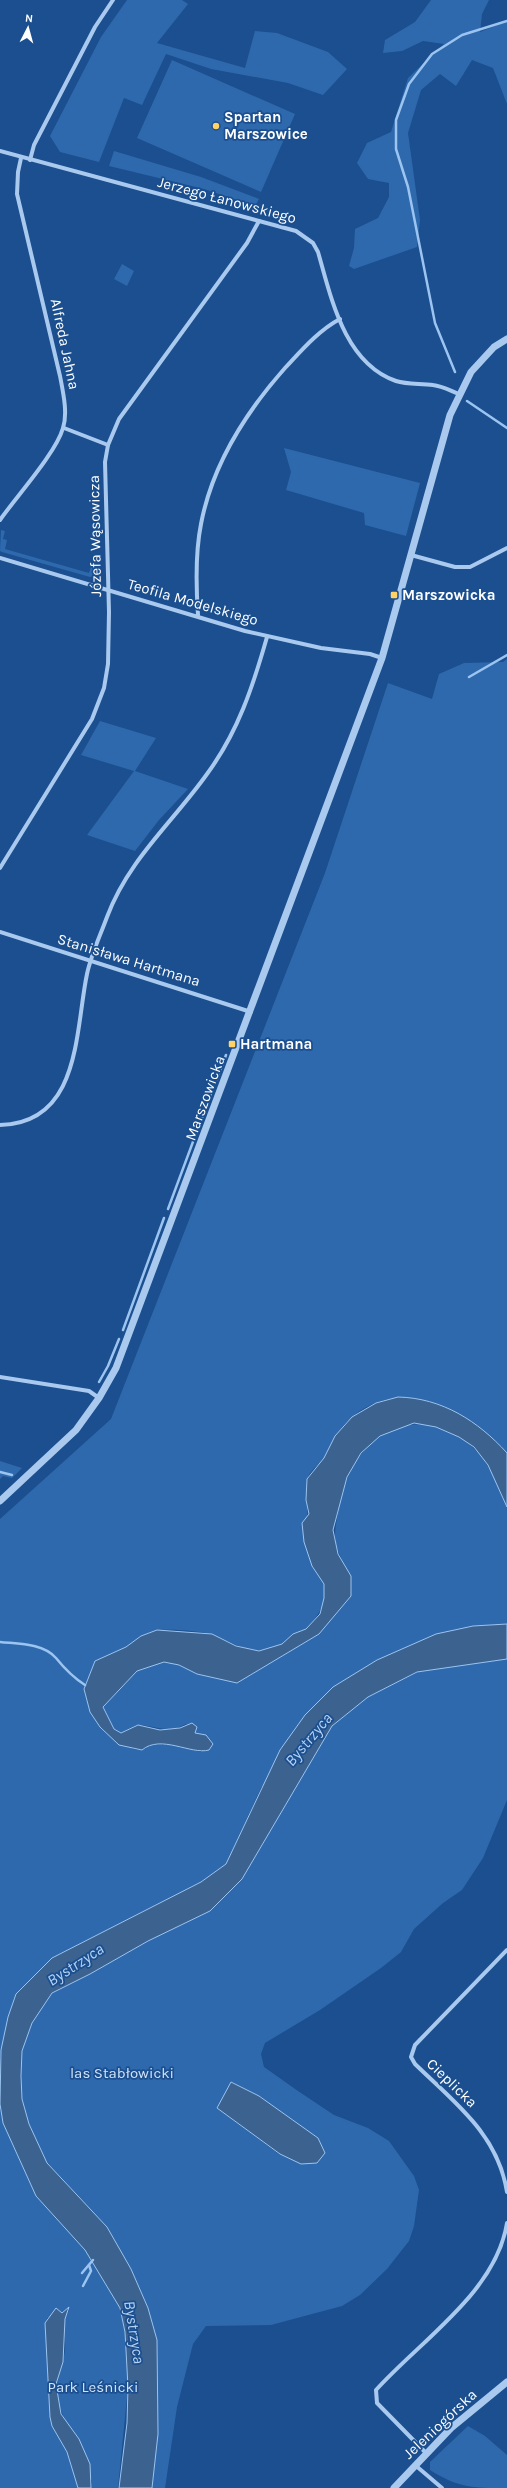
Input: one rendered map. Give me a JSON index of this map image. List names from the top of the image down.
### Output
{
  "streets": {
    "street": [
      "Jerzego Łanowskiego",
      "Alfreda Jahna",
      "Józefa Wąsowicza",
      "Teofila Modelskiego",
      "Stanisława Hartmana",
      "Marszowicka",
      "Cieplicka",
      "Jeleniogórska"
    ]
  },
  "crossings": [
    ["Jerzego Łanowskiego", "Alfreda Jahna"],
    ["Jerzego Łanowskiego", "Józefa Wąsowicza"],
    ["Jerzego Łanowskiego", "Marszowicka"],
    ["Józefa Wąsowicza", "Teofila Modelskiego"],
    ["Teofila Modelskiego", "Marszowicka"],
    ["Stanisława Hartmana", "Marszowicka"]
  ],
  "water": ["Bystrzyca"],
  "parks": ["las Stabłowicki", "Park Leśnicki"],
  "places": {
    "other": ["Spartan Marszowice"],
    "transit": ["Marszowicka", "Hartmana"]
  },
  "north": "top"
}
